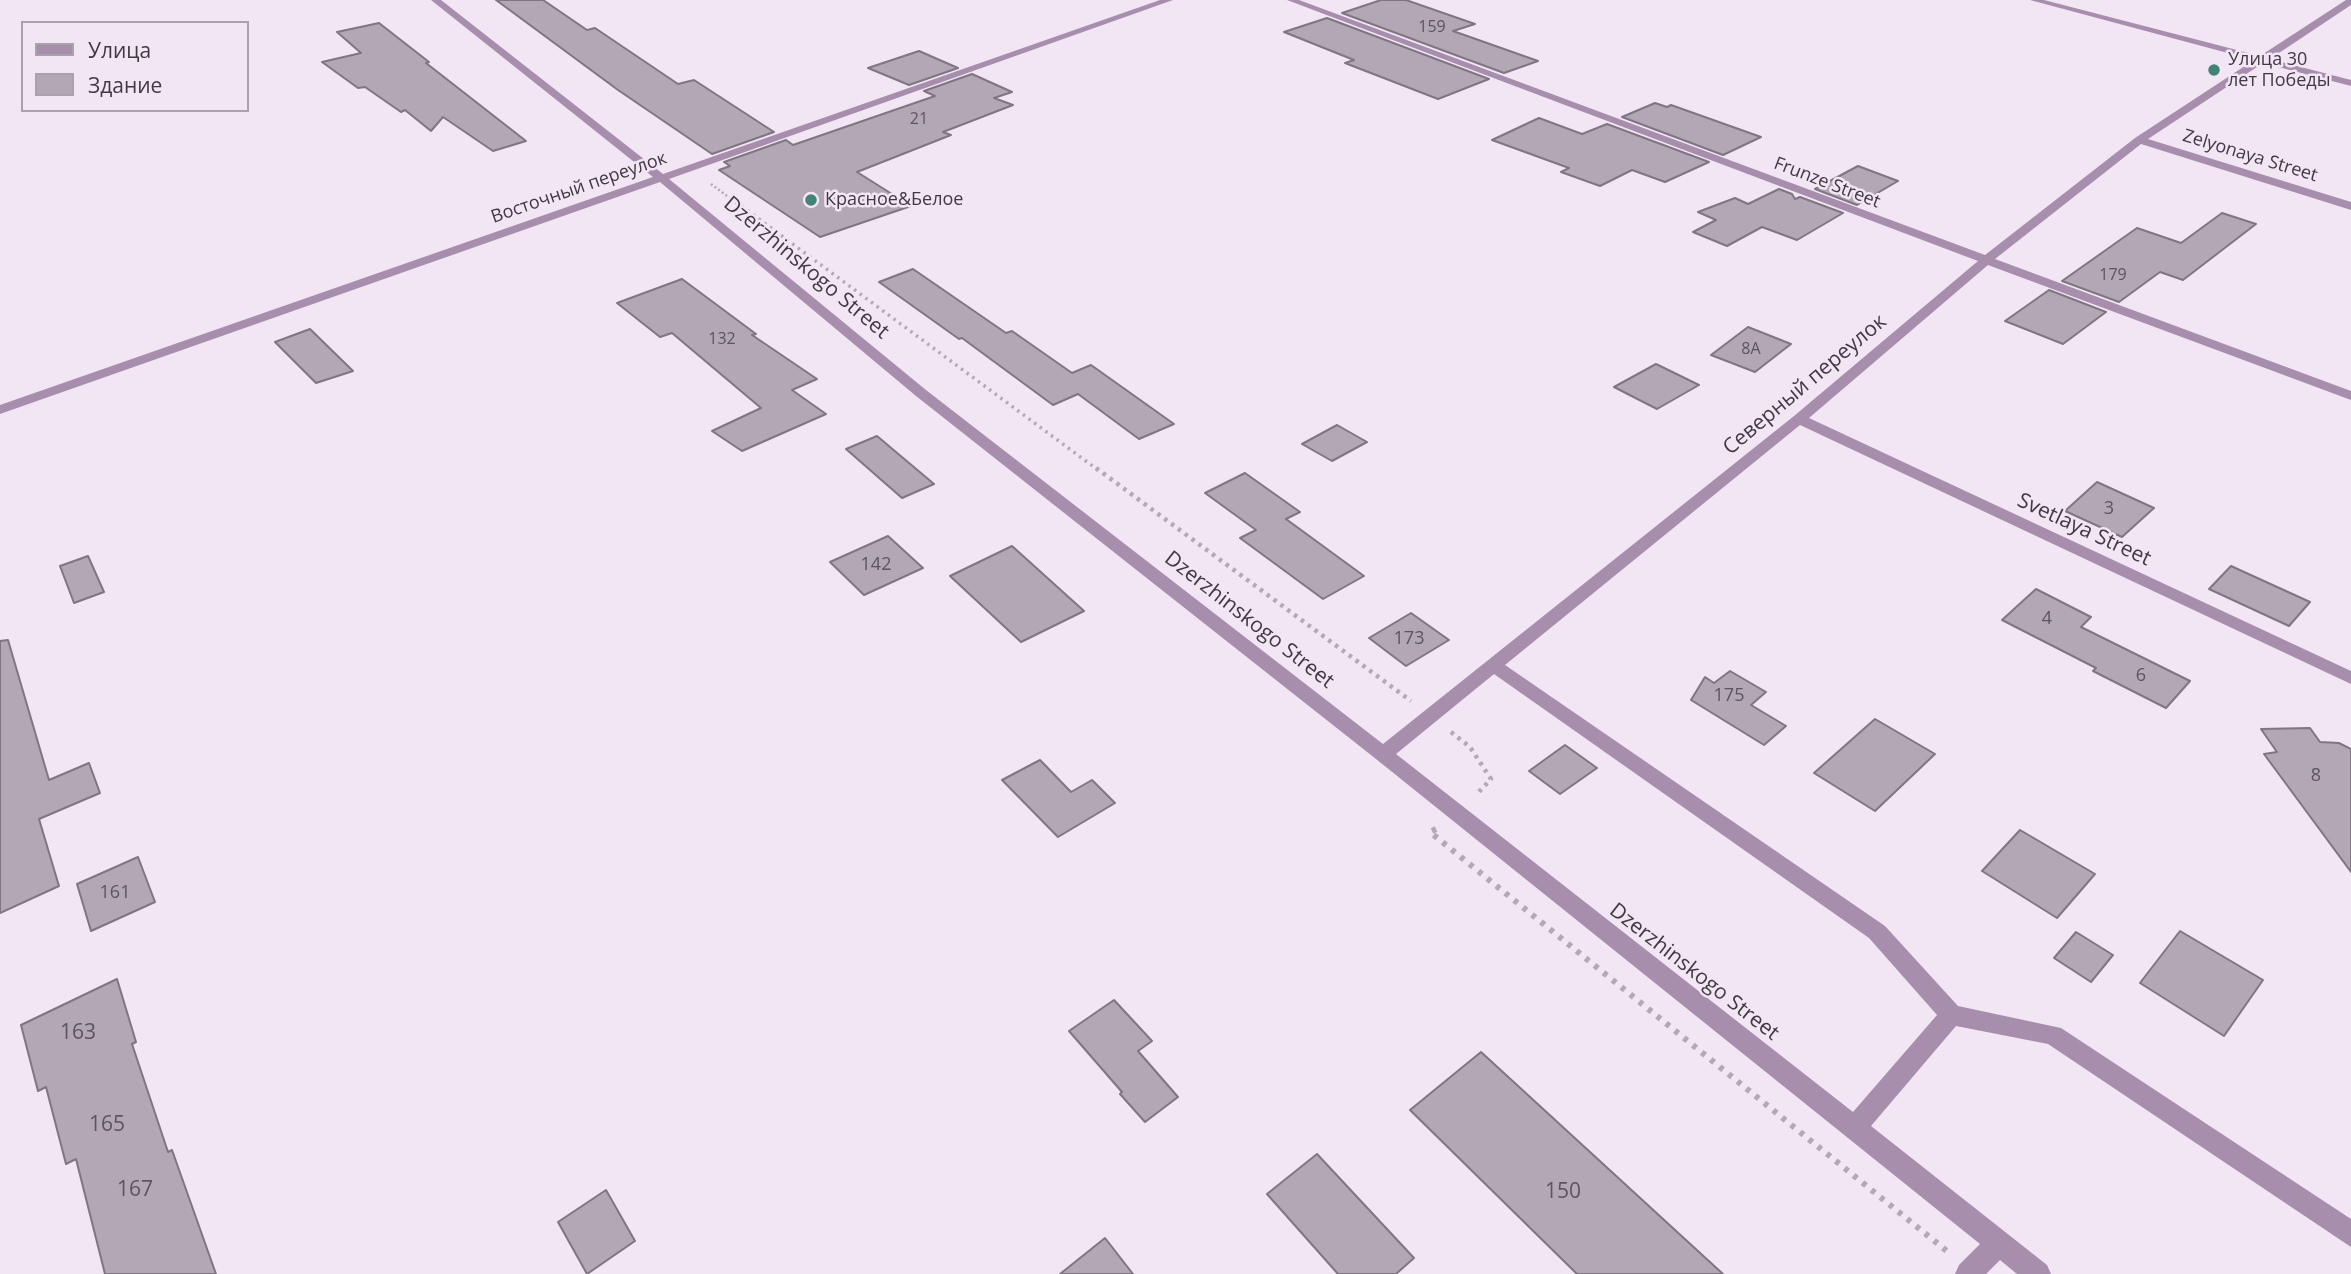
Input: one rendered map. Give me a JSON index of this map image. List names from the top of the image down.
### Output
{
  "streets": {
    "street": [
      "Zelyonaya Street",
      "Frunze Street",
      "Восточный переулок",
      "Dzerzhinskogo Street",
      "Северный переулок",
      "Svetlaya Street"
    ]
  },
  "crossings": [
    ["Zelyonaya Street", "Северный переулок"],
    ["Frunze Street", "Северный переулок"],
    ["Восточный переулок", "Dzerzhinskogo Street"],
    ["Dzerzhinskogo Street", "Северный переулок"],
    ["Северный переулок", "Svetlaya Street"]
  ],
  "places": ["Улица 30 лет Победы", "Красное&Белое"],
  "house_numbers": [
    "159",
    "21",
    "179",
    "132",
    "8А",
    "3",
    "142",
    "4",
    "173",
    "6",
    "175",
    "8",
    "161",
    "163",
    "165",
    "167",
    "150"
  ],
  "legend": ["Улица", "Здание"]
}
